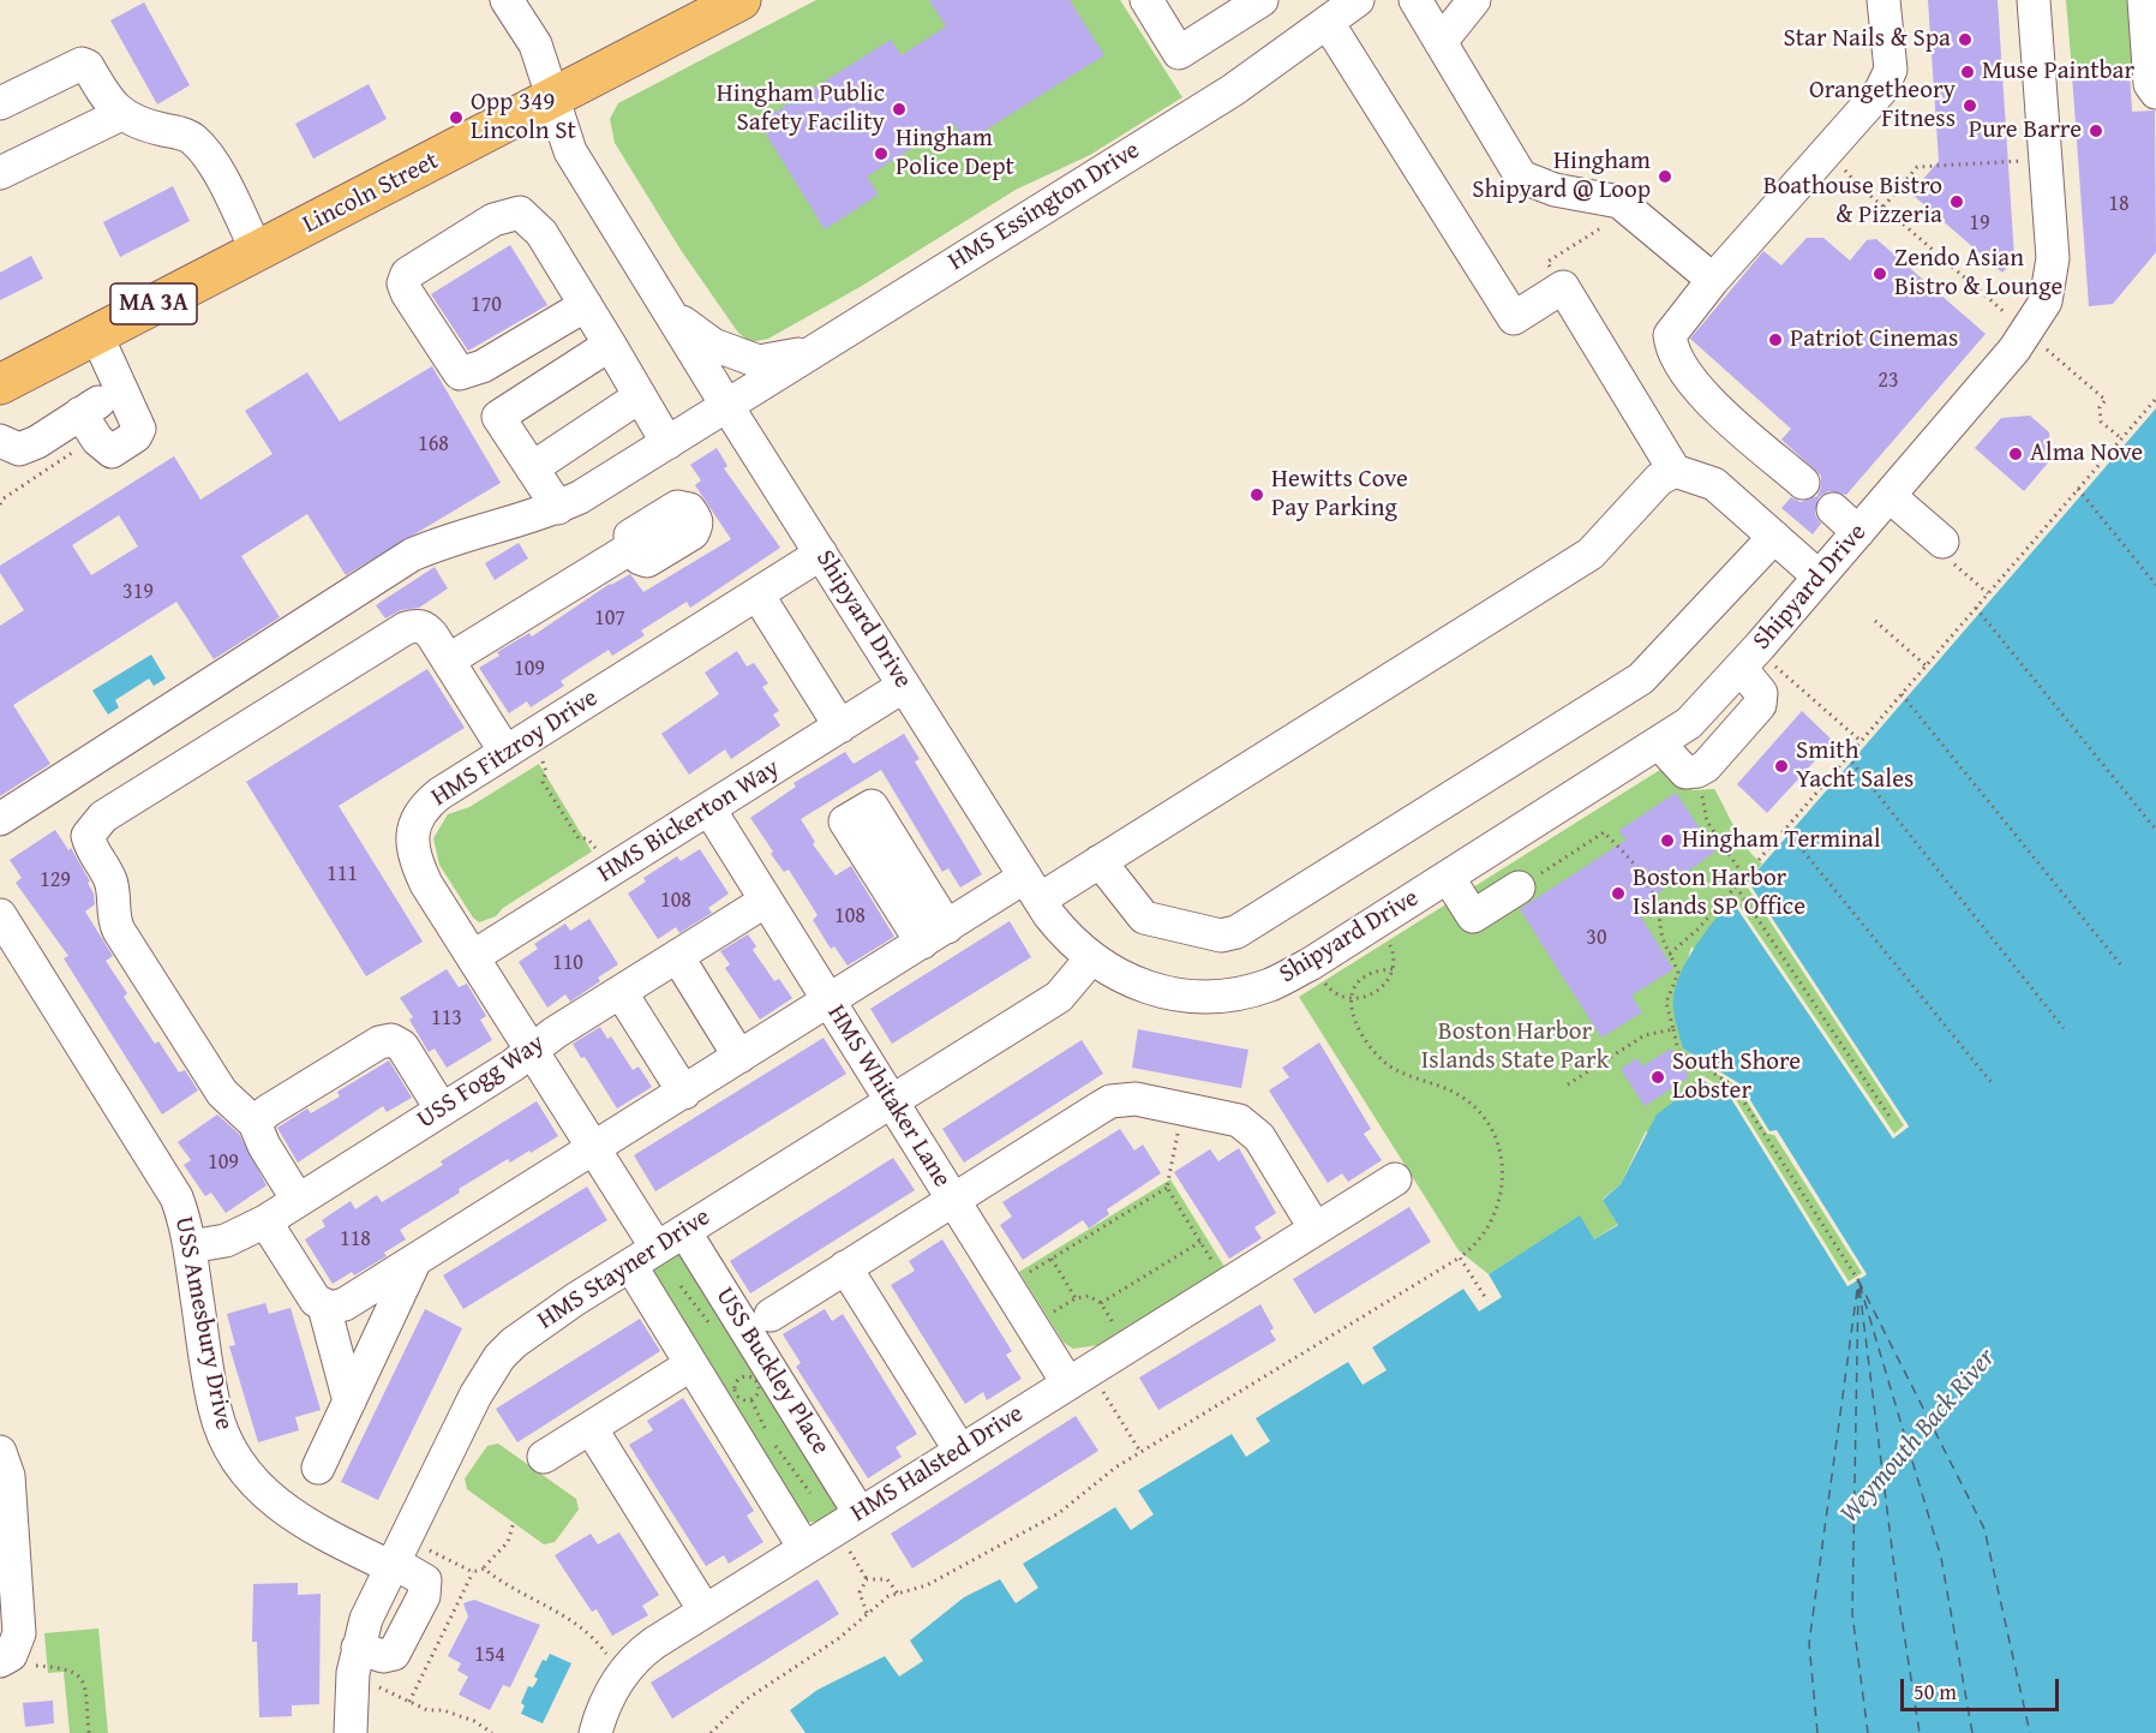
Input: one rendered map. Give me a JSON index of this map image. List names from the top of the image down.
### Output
{
  "streets": {
    "main road": ["Lincoln Street", "MA 3A"],
    "street": [
      "HMS Essington Drive",
      "Shipyard Drive",
      "HMS Fitzroy Drive",
      "HMS Bickerton Way",
      "USS Fogg Way",
      "HMS Whitaker Lane",
      "HMS Stayner Drive",
      "USS Amesbury Drive",
      "USS Buckley Place",
      "HMS Halsted Drive"
    ]
  },
  "crossings": [
    ["Lincoln Street", "Shipyard Drive"],
    ["HMS Essington Drive", "Shipyard Drive"],
    ["Shipyard Drive", "HMS Fitzroy Drive"],
    ["Shipyard Drive", "HMS Bickerton Way"],
    ["Shipyard Drive", "HMS Stayner Drive"],
    ["HMS Fitzroy Drive", "HMS Bickerton Way"],
    ["HMS Fitzroy Drive", "USS Fogg Way"],
    ["HMS Fitzroy Drive", "HMS Stayner Drive"],
    ["HMS Bickerton Way", "HMS Whitaker Lane"],
    ["USS Fogg Way", "HMS Whitaker Lane"],
    ["USS Fogg Way", "USS Amesbury Drive"],
    ["HMS Whitaker Lane", "HMS Stayner Drive"],
    ["HMS Whitaker Lane", "HMS Halsted Drive"],
    ["HMS Stayner Drive", "USS Amesbury Drive"],
    ["HMS Stayner Drive", "USS Buckley Place"],
    ["USS Buckley Place", "HMS Halsted Drive"]
  ],
  "water": ["Weymouth Back River"],
  "parks": ["Boston Harbor Islands State Park"],
  "places": [
    "Star Nails & Spa",
    "Muse Paintbar",
    "Orangetheory Fitness",
    "Hingham Public Safety Facility",
    "Opp 349 Lincoln St",
    "Pure Barre",
    "Hingham Police Dept",
    "Hingham Shipyard @ Loop",
    "Boathouse Bistro & Pizzeria",
    "Zendo Asian Bistro & Lounge",
    "Patriot Cinemas",
    "Alma Nove",
    "Hewitts Cove Pay Parking",
    "Smith Yacht Sales",
    "Hingham Terminal",
    "Boston Harbor Islands SP Office",
    "South Shore Lobster"
  ],
  "house_numbers": [
    "18",
    "19",
    "170",
    "23",
    "168",
    "319",
    "107",
    "109",
    "111",
    "129",
    "108",
    "108",
    "30",
    "110",
    "113",
    "109",
    "118",
    "154"
  ],
  "scale_bar": "50 m"
}
